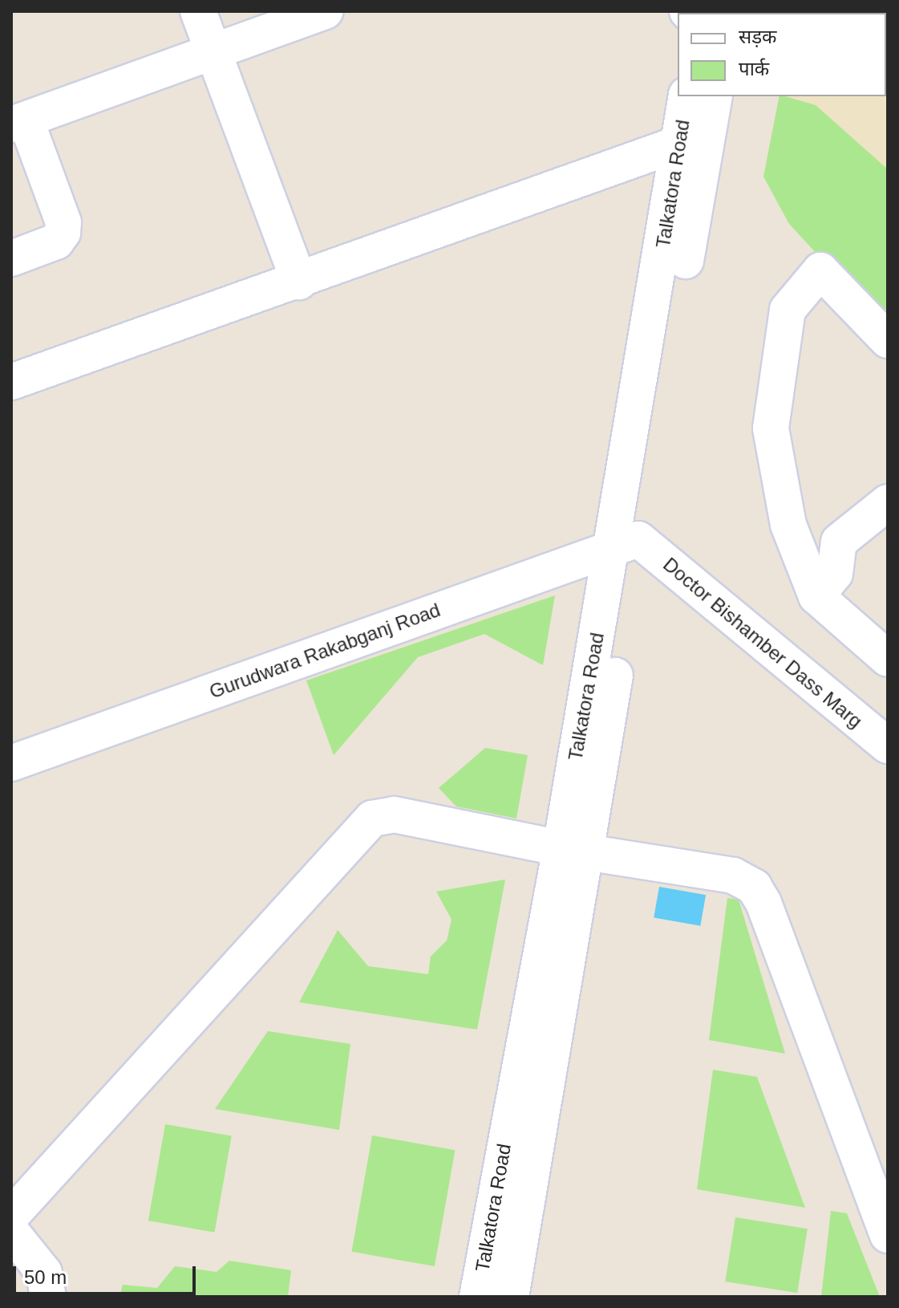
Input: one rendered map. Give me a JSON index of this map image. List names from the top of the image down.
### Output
{
  "streets": {
    "street": ["Talkatora Road", "Doctor Bishamber Dass Marg", "Gurudwara Rakabganj Road"]
  },
  "crossings": [
    ["Talkatora Road", "Doctor Bishamber Dass Marg"],
    ["Talkatora Road", "Gurudwara Rakabganj Road"],
    ["Doctor Bishamber Dass Marg", "Gurudwara Rakabganj Road"]
  ],
  "legend": ["सड़क", "पार्क"],
  "scale_bar": "50 m"
}
